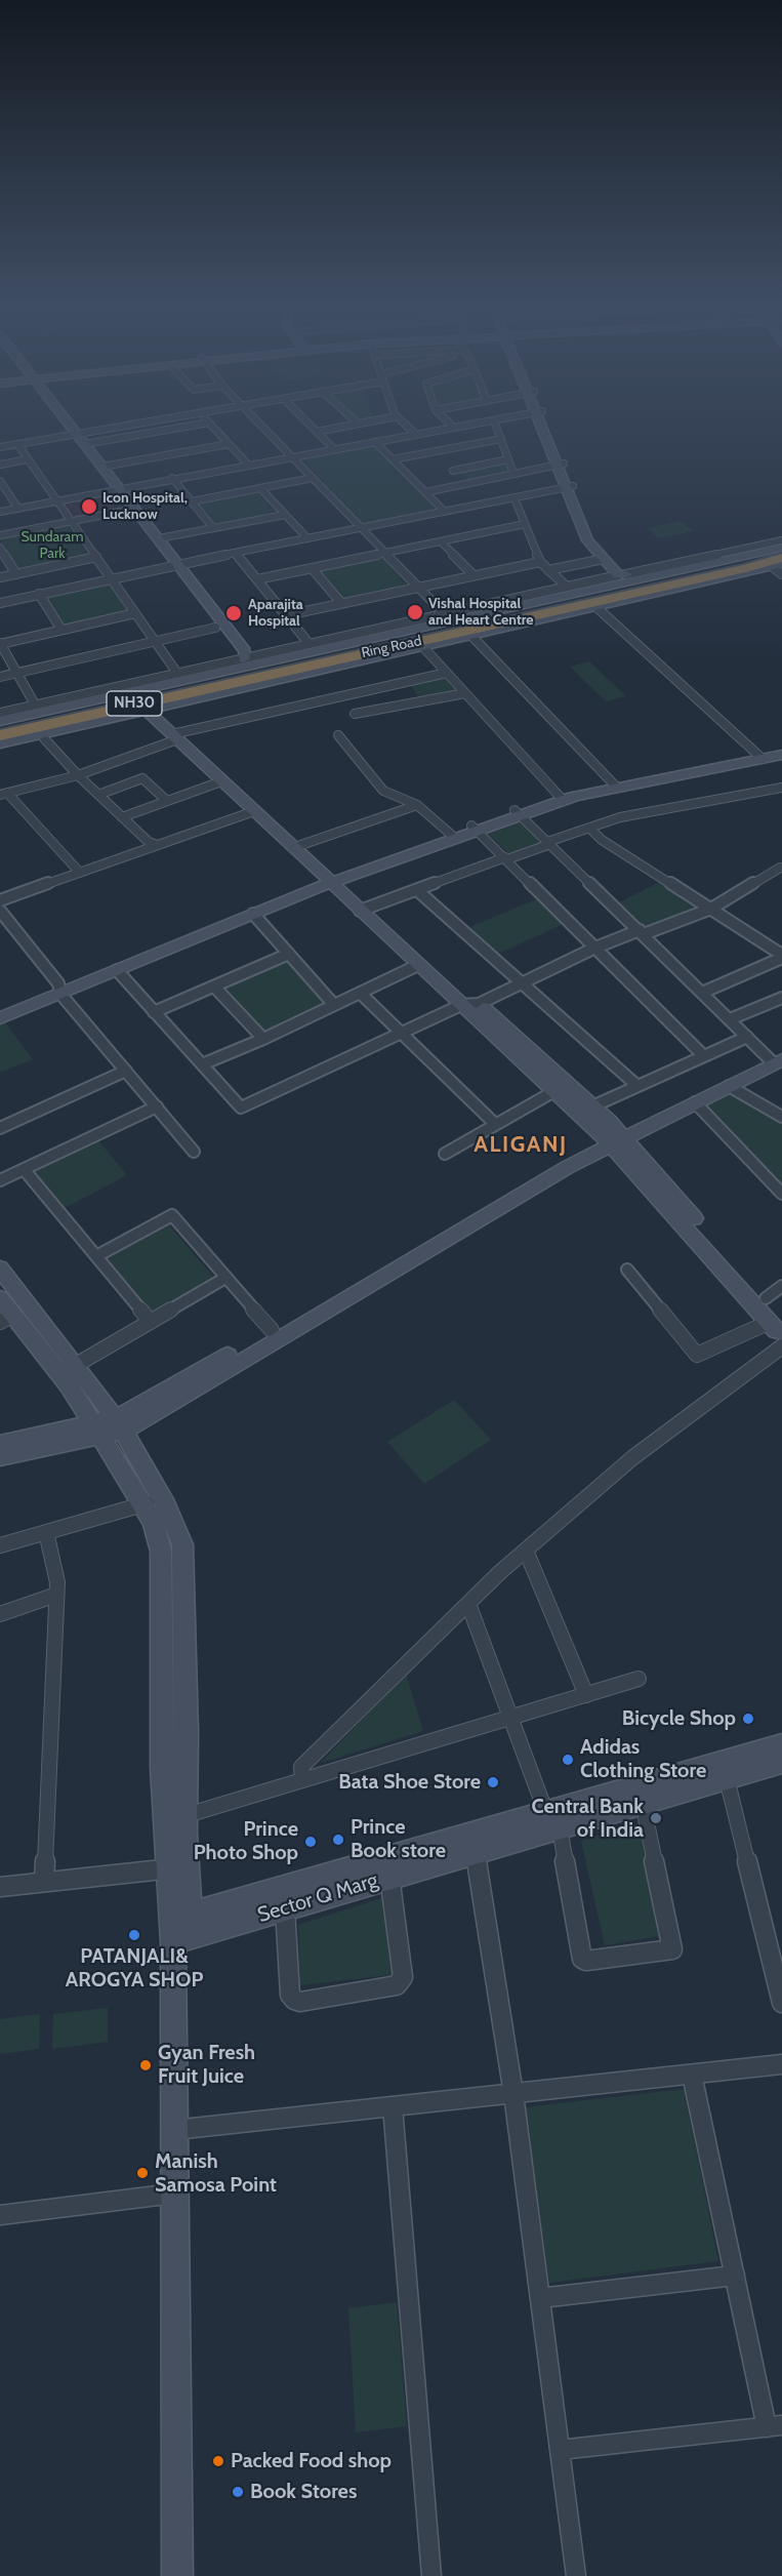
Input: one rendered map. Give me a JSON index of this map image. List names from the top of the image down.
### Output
{
  "streets": {
    "highway": ["Ring Road", "NH30"],
    "street": ["Sector Q Marg"]
  },
  "districts": ["ALIGANJ"],
  "parks": ["Sundaram Park"],
  "places": [
    "Icon Hospital, Lucknow",
    "Vishal Hospital and Heart Centre",
    "Aparajita Hospital",
    "Bicycle Shop",
    "Adidas Clothing Store",
    "Bata Shoe Store",
    "Central Bank of India",
    "Prince Book store",
    "Prince Photo Shop",
    "PATANJALI& AROGYA SHOP",
    "Gyan Fresh Fruit Juice",
    "Manish Samosa Point",
    "Packed Food shop",
    "Book Stores"
  ]
}
